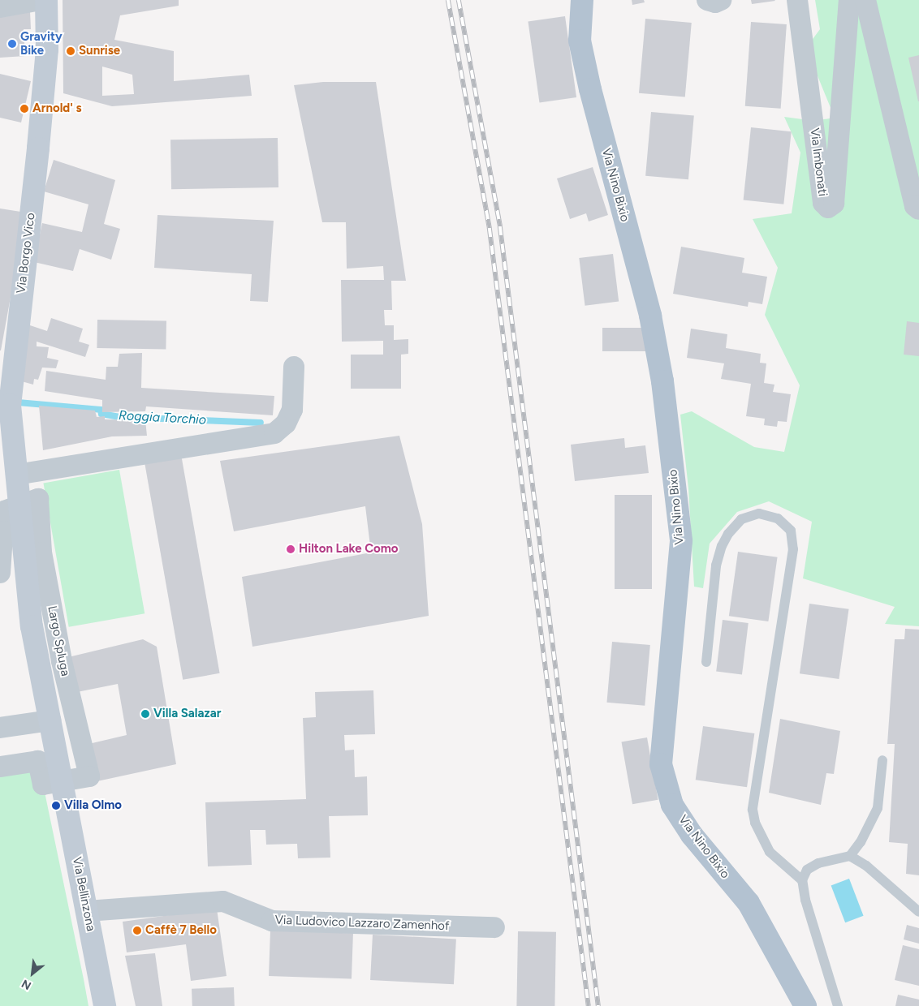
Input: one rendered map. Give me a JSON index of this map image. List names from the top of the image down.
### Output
{
  "streets": {
    "main road": [
      "Via Nino Bixio",
      "Via Borgo Vico",
      "Largo Spluga",
      "Via Bellinzona"
    ],
    "street": ["Via Imbonati", "Via Ludovico Lazzaro Zamenhof"]
  },
  "crossings": [
    ["Via Borgo Vico", "Largo Spluga"],
    ["Largo Spluga", "Via Bellinzona"],
    ["Via Bellinzona", "Via Ludovico Lazzaro Zamenhof"]
  ],
  "water": ["Roggia Torchio"],
  "places": [
    "Gravity Bike",
    "Sunrise",
    "Arnold' s",
    "Hilton Lake Como",
    "Villa Salazar",
    "Villa Olmo",
    "Caffè 7 Bello"
  ],
  "north": "bottom left"
}
